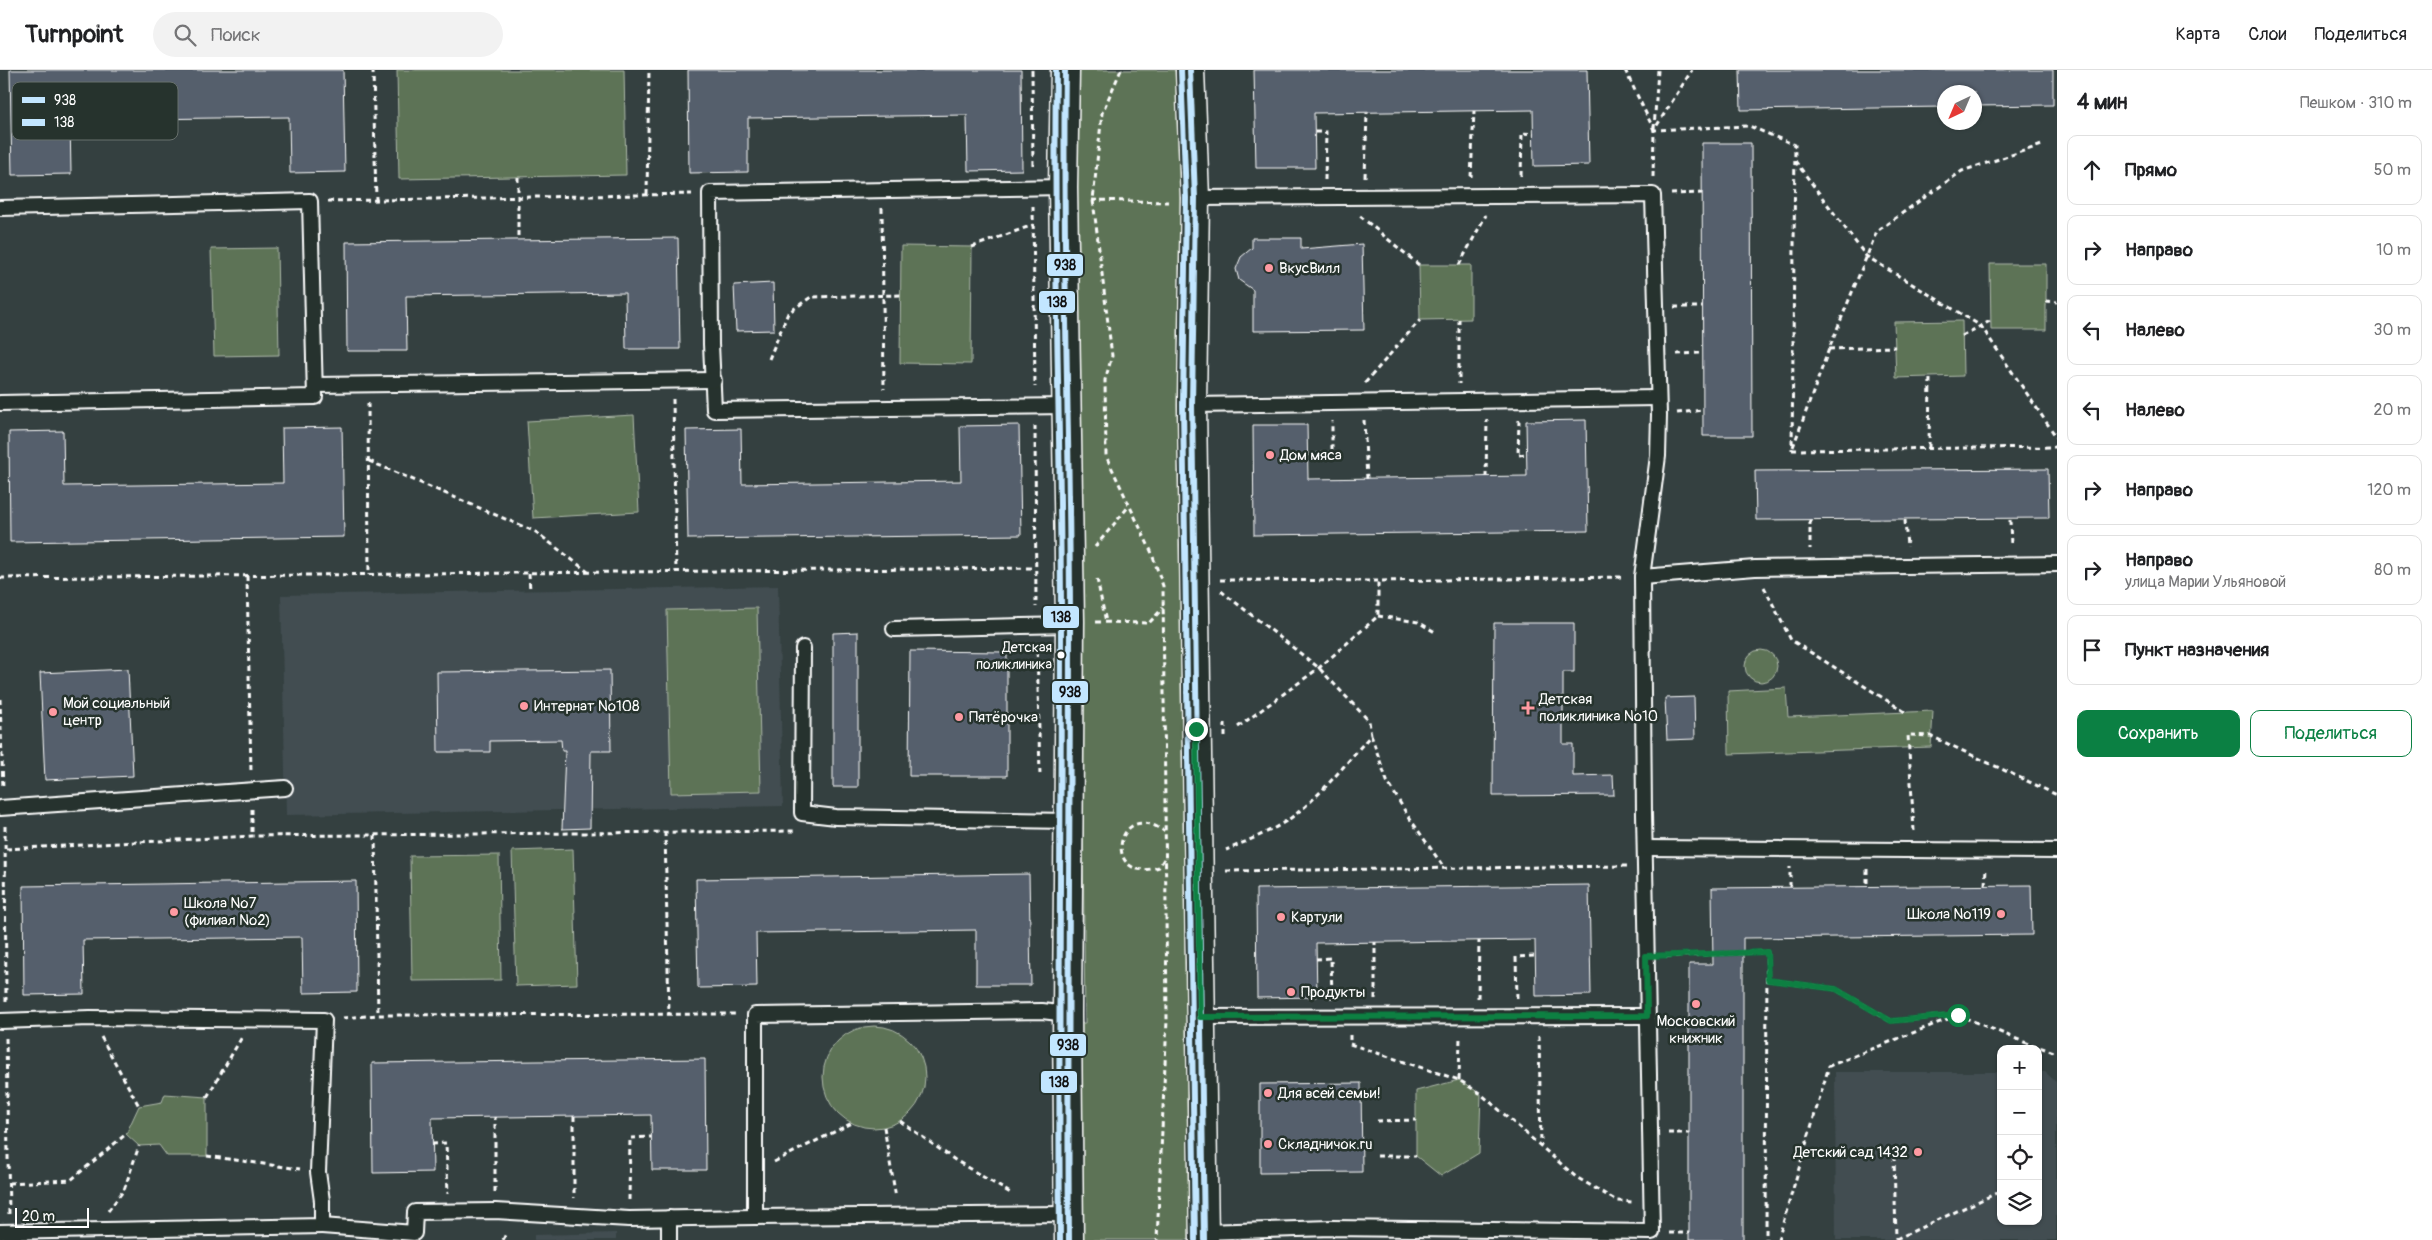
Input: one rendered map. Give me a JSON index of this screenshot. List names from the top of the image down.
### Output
{
  "places": {
    "other": [
      "ВкусВилл",
      "Дом мяса",
      "Детская поликлиника",
      "Интернат №108",
      "Мой социальный центр",
      "Пятёрочка",
      "Школа №7 (филиал №2)",
      "Школа №119",
      "Картули",
      "Продукты",
      "Московский книжник",
      "Для всей семьи!",
      "Складничок.ru",
      "Детский сад 1432"
    ],
    "health": ["Детская поликлиника №10"]
  },
  "lines": ["transit line 938", "transit line 138"],
  "legend": ["938", "138"],
  "scale_bar": "20 m",
  "north": "bottom left",
  "page": {
    "header": "Turnpoint",
    "search": "Поиск",
    "nav": ["Карта", "Слои", "Поделиться"],
    "heading": ["4 мин", "Пешком · 310 m"],
    "list": [
      ["Прямо", "50 m"],
      ["Направо", "10 m"],
      ["Налево", "30 m"],
      ["Налево", "20 m"],
      ["Направо", "120 m"],
      ["Направо", "улица Марии Ульяновой", "80 m"],
      "Пункт назначения"
    ],
    "buttons": ["Сохранить", "Поделиться"],
    "map_buttons": ["+", "−"],
    "scale": "20 m"
  }
}
